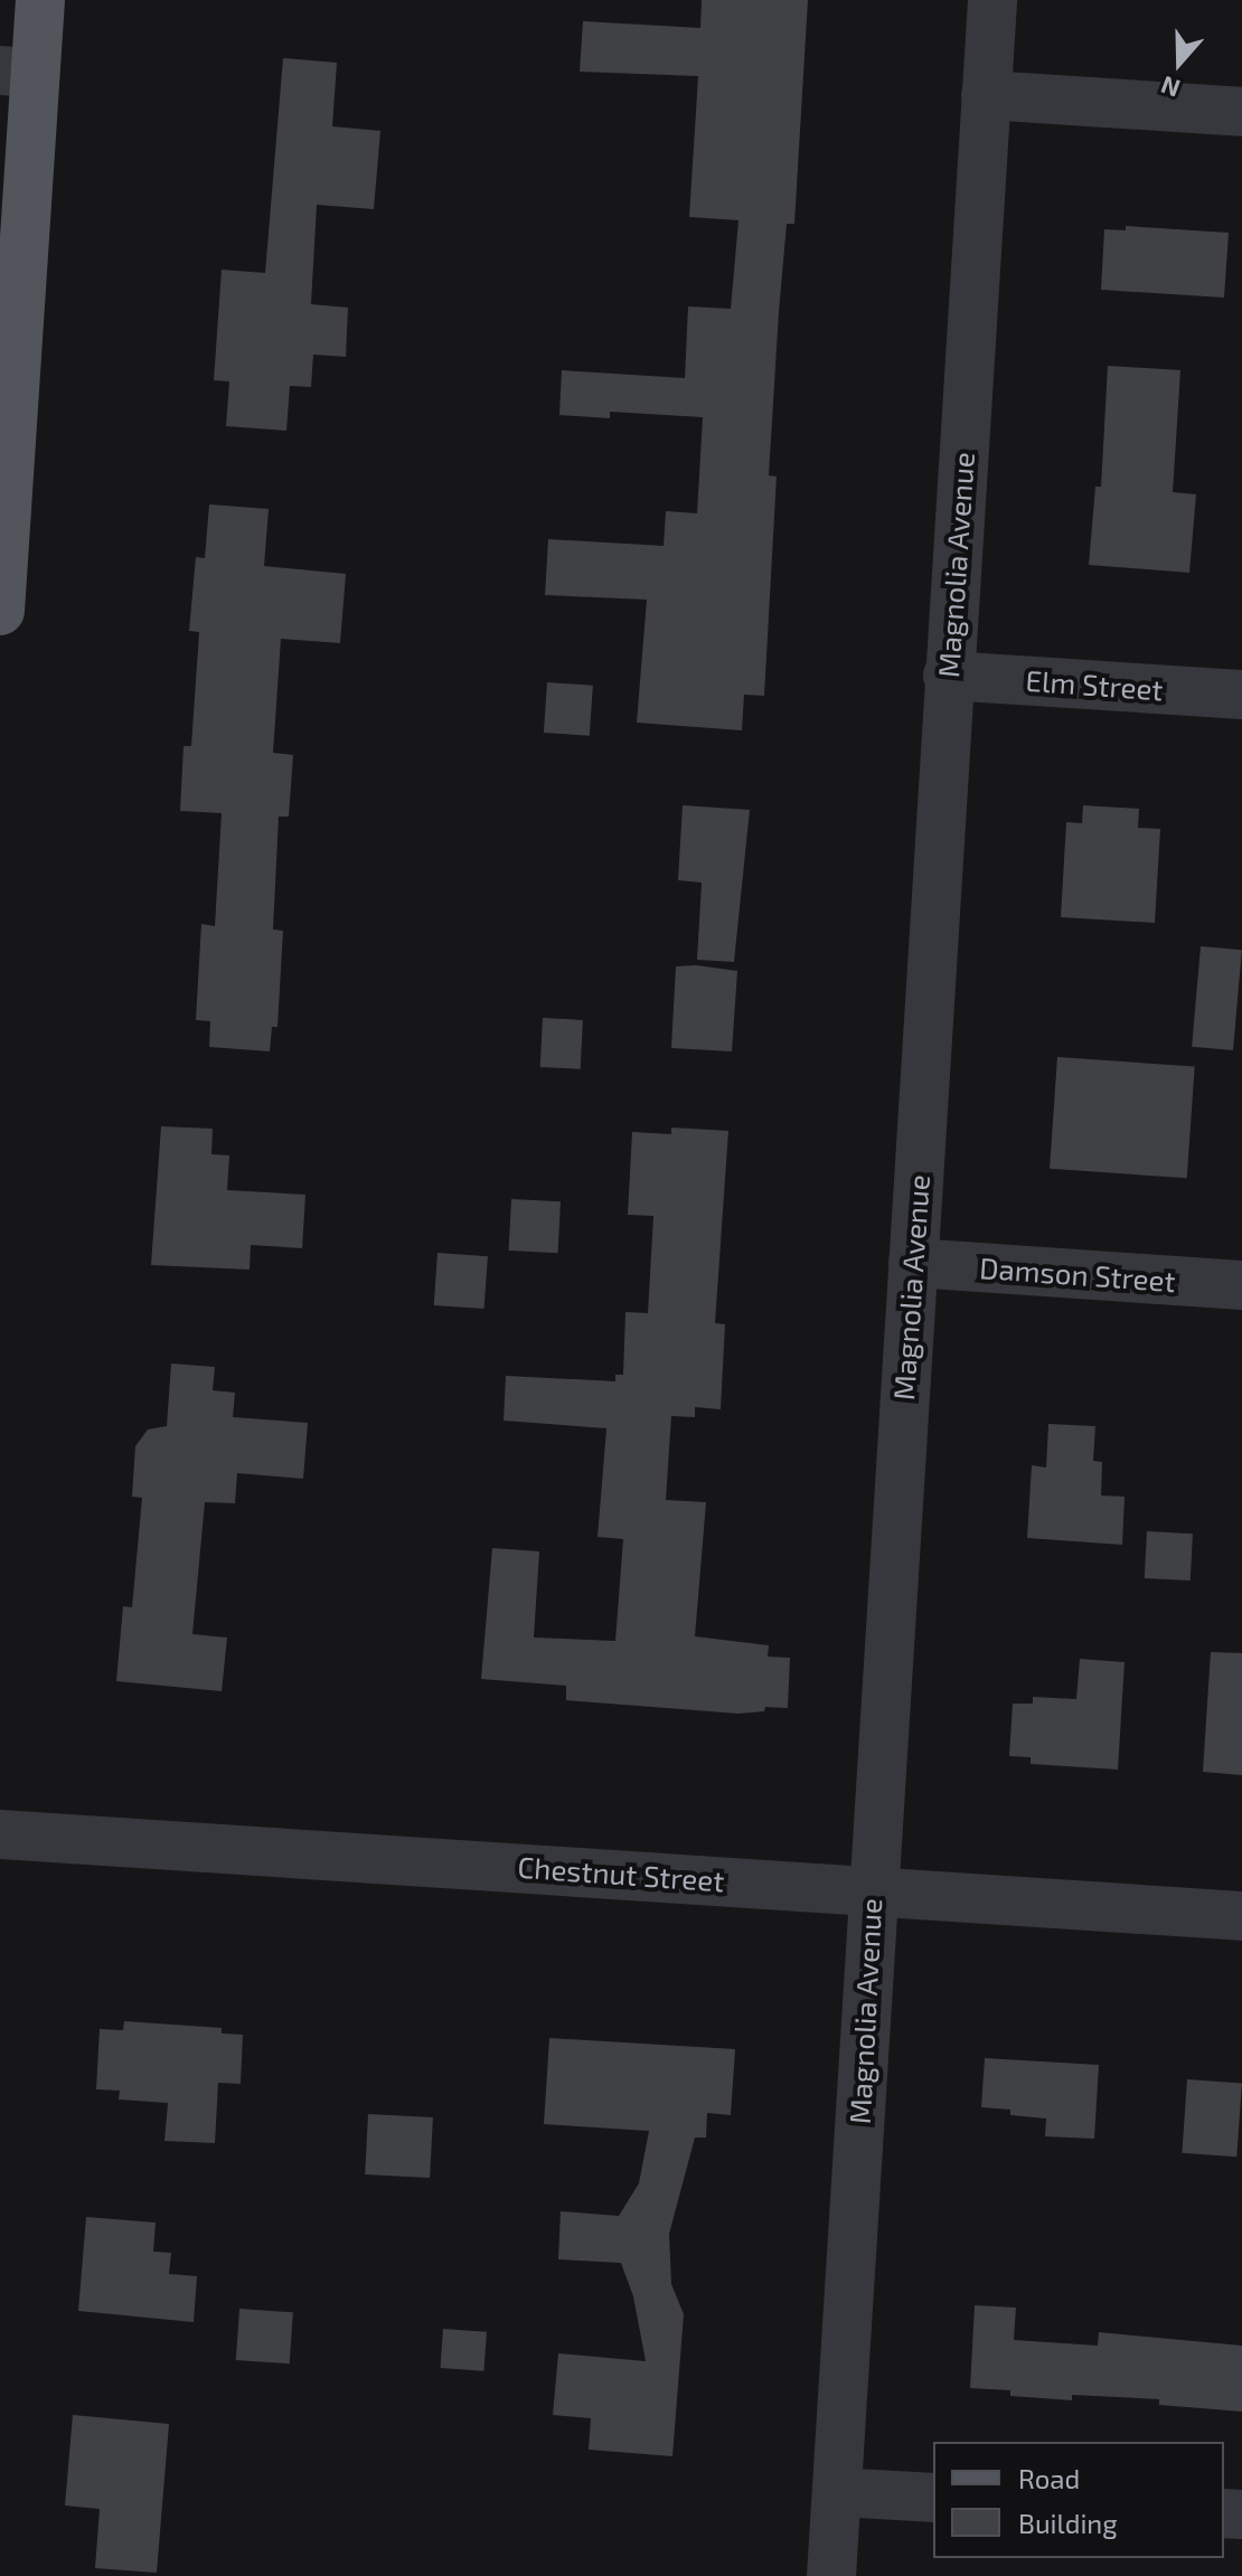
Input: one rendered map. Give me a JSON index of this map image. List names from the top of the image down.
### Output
{
  "streets": {
    "street": [
      "Magnolia Avenue",
      "Elm Street",
      "Damson Street",
      "Chestnut Street"
    ]
  },
  "crossings": [
    ["Magnolia Avenue", "Elm Street"],
    ["Magnolia Avenue", "Damson Street"],
    ["Magnolia Avenue", "Chestnut Street"]
  ],
  "legend": ["Road", "Building"],
  "north": "bottom"
}
